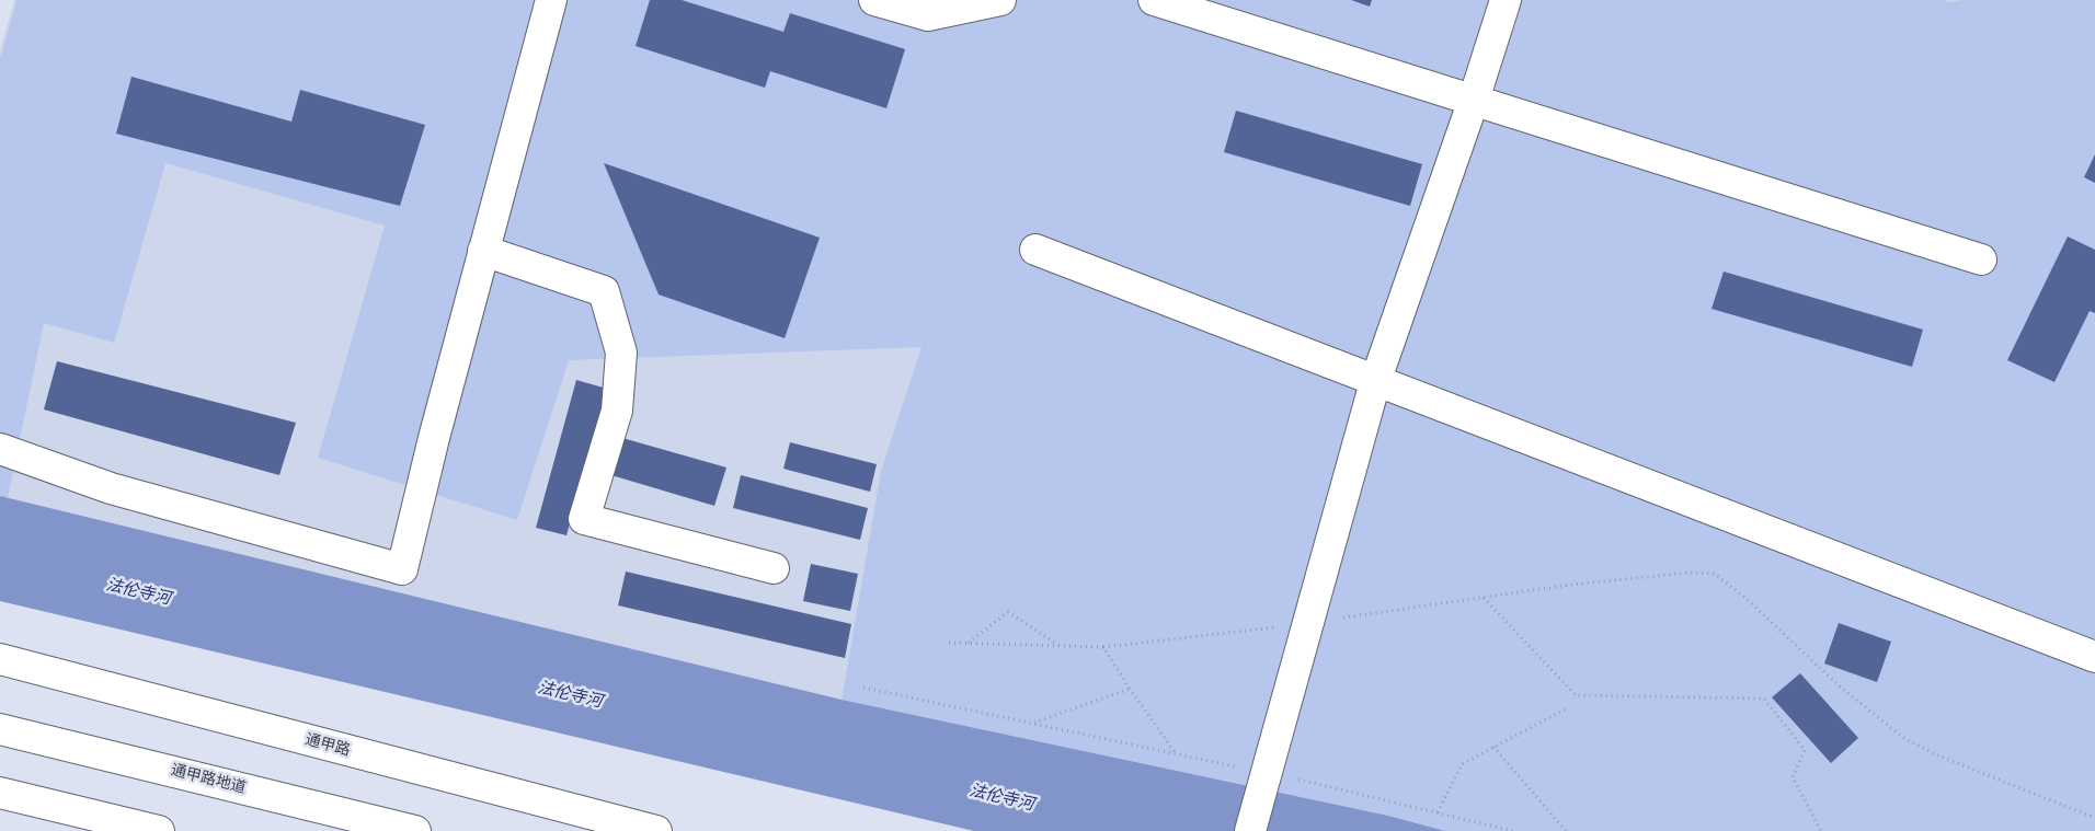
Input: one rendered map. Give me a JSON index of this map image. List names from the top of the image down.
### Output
{
  "streets": {
    "street": ["通甲路", "通甲路地道"]
  },
  "water": ["法伦寺河"]
}
